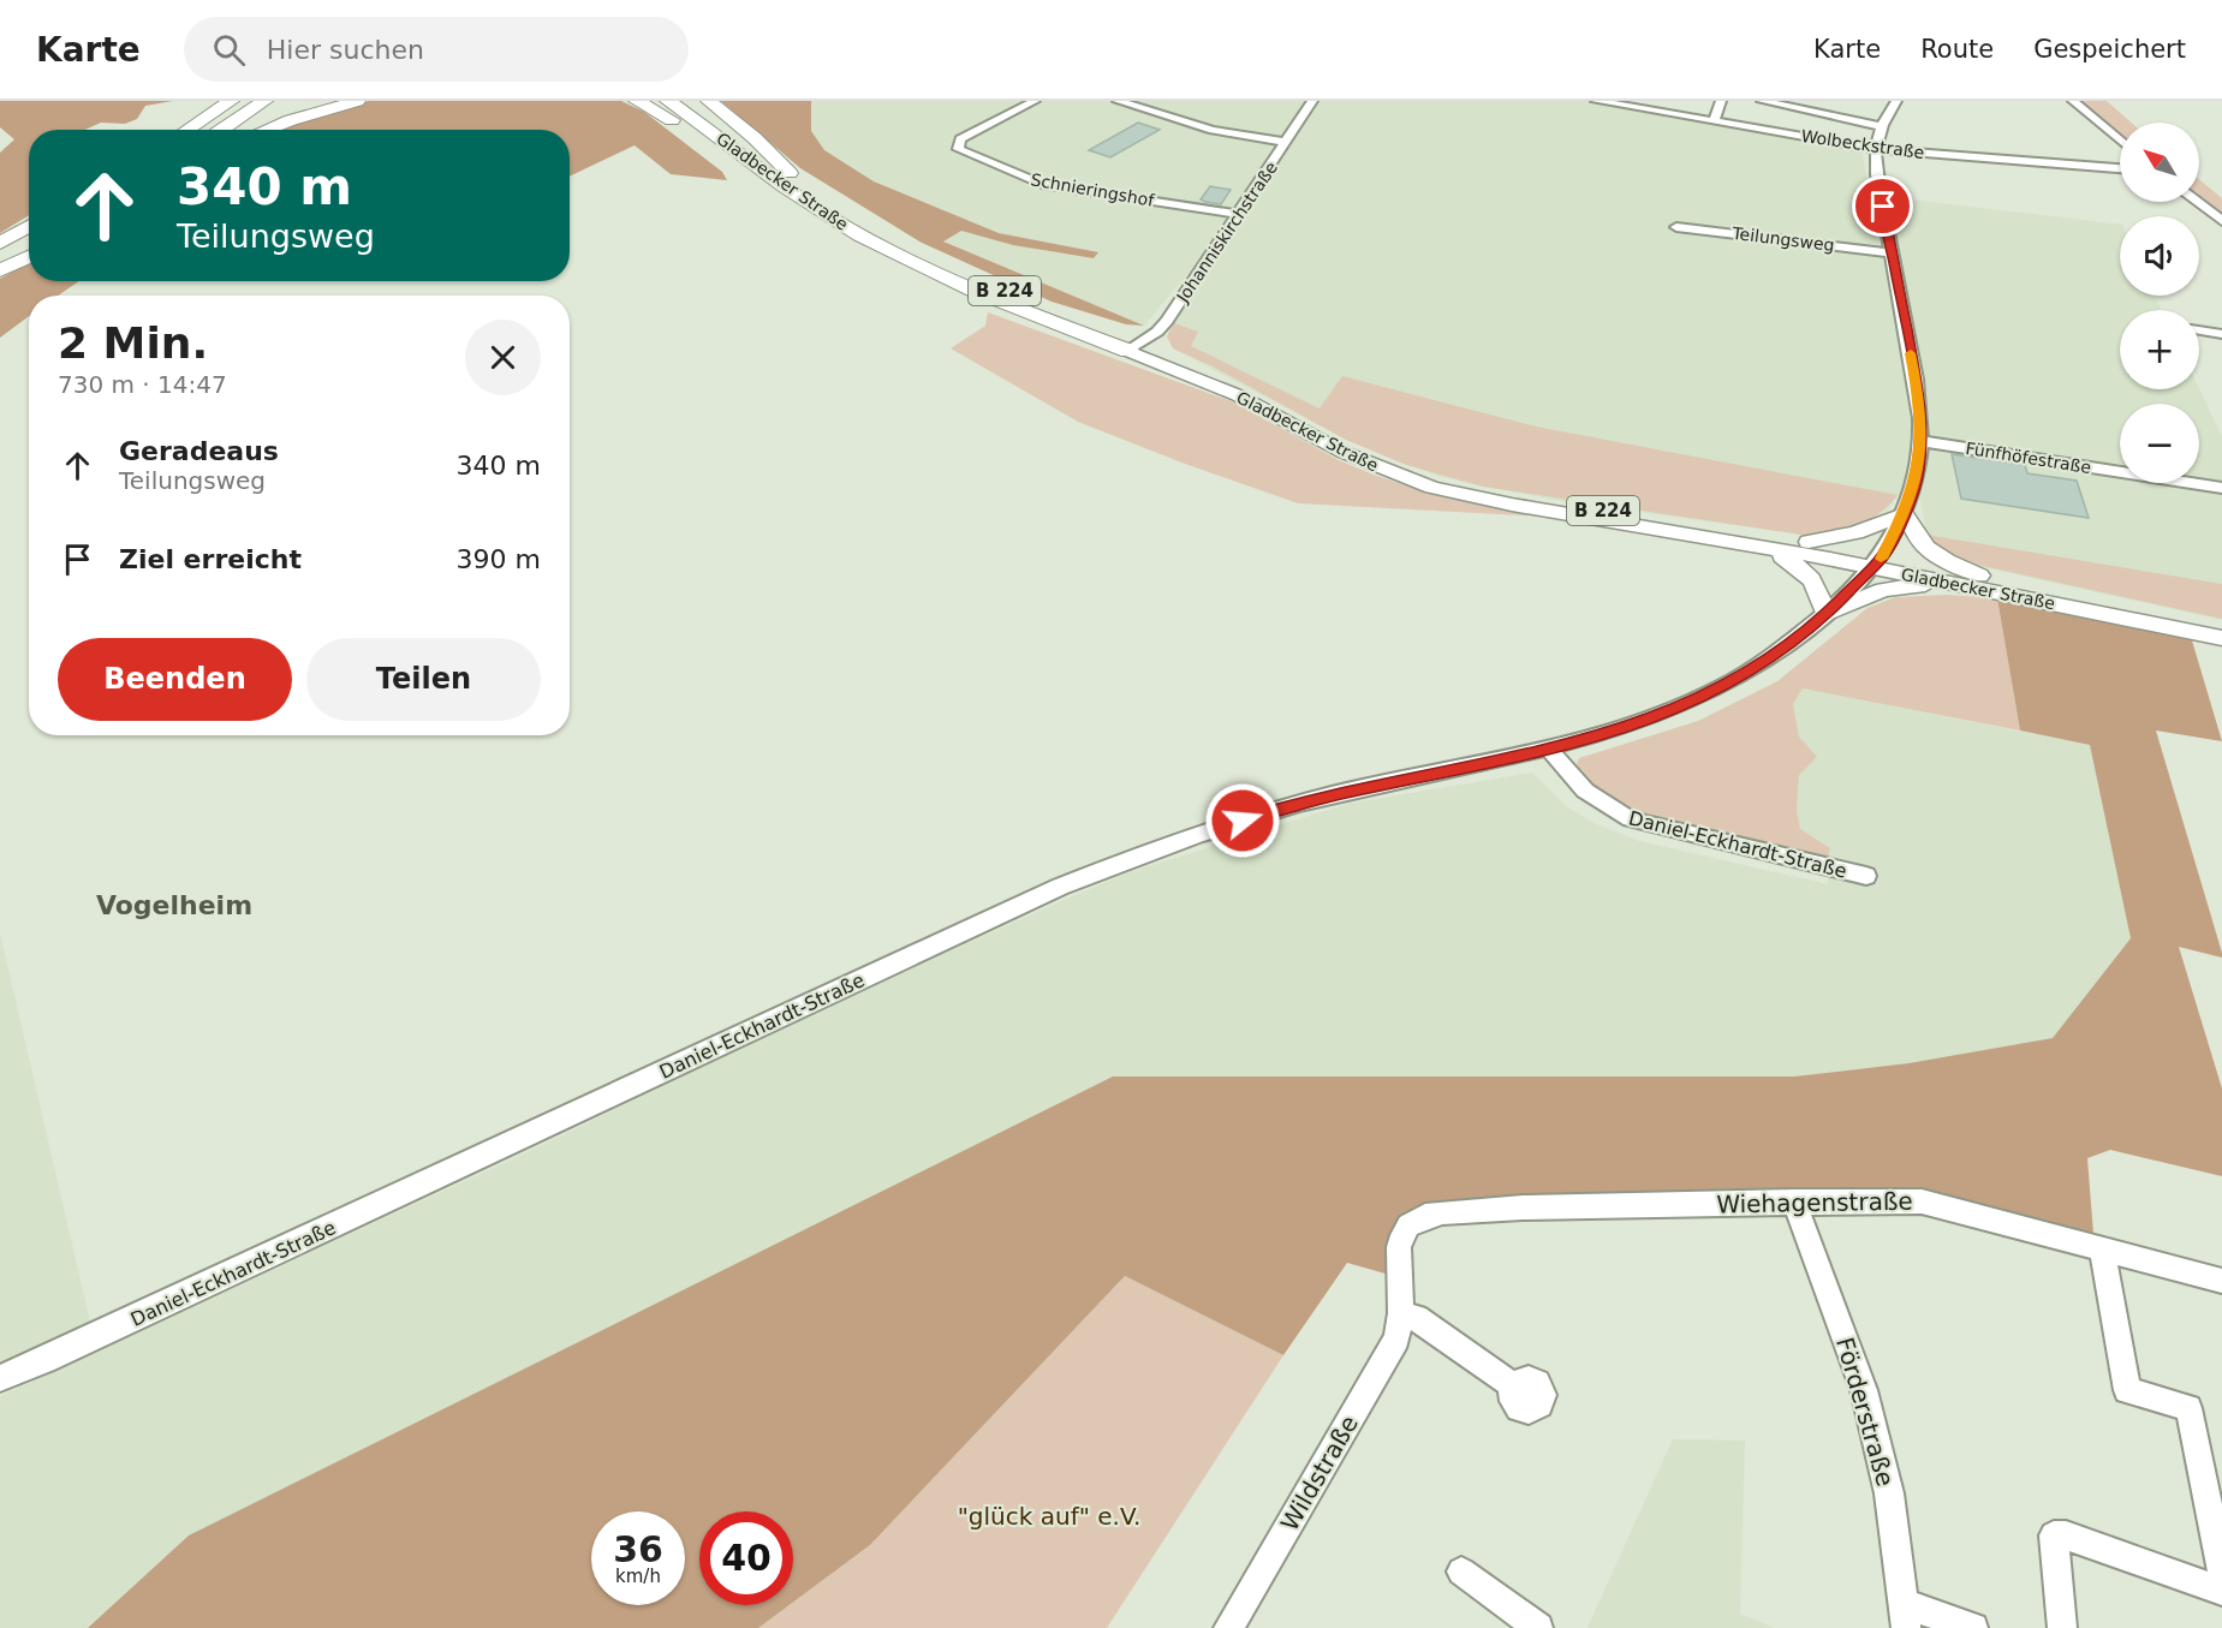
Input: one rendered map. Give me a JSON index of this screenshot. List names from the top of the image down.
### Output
{
  "streets": {
    "highway": ["Gladbecker Straße", "B 224"],
    "street": [
      "Wolbeckstraße",
      "Schnieringshof",
      "Johanniskirchstraße",
      "Teilungsweg",
      "Fünfhöfestraße",
      "Daniel-Eckhardt-Straße",
      "Wiehagenstraße",
      "Förderstraße",
      "Wildstraße"
    ]
  },
  "crossings": [
    ["Gladbecker Straße", "Johanniskirchstraße"],
    ["Gladbecker Straße", "Daniel-Eckhardt-Straße"],
    ["Schnieringshof", "Johanniskirchstraße"],
    ["Wiehagenstraße", "Förderstraße"],
    ["Wiehagenstraße", "Wildstraße"]
  ],
  "districts": ["Vogelheim"],
  "parks": ["\"glück auf\" e.V."],
  "north": "top left",
  "page": {
    "header": "Karte",
    "search": "Hier suchen",
    "nav": ["Karte", "Route", "Gespeichert"],
    "map_buttons": ["+", "−"],
    "turn": ["340 m", "Teilungsweg"],
    "heading": ["2 Min.", "730 m · 14:47"],
    "list": [
      {
        "name": "Geradeaus",
        "note": "Teilungsweg",
        "value": "340 m"
      },
      {
        "name": "Ziel erreicht",
        "value": "390 m"
      }
    ],
    "buttons": ["Beenden", "Teilen"],
    "speed": "36 km/h",
    "limit": "40"
  }
}
